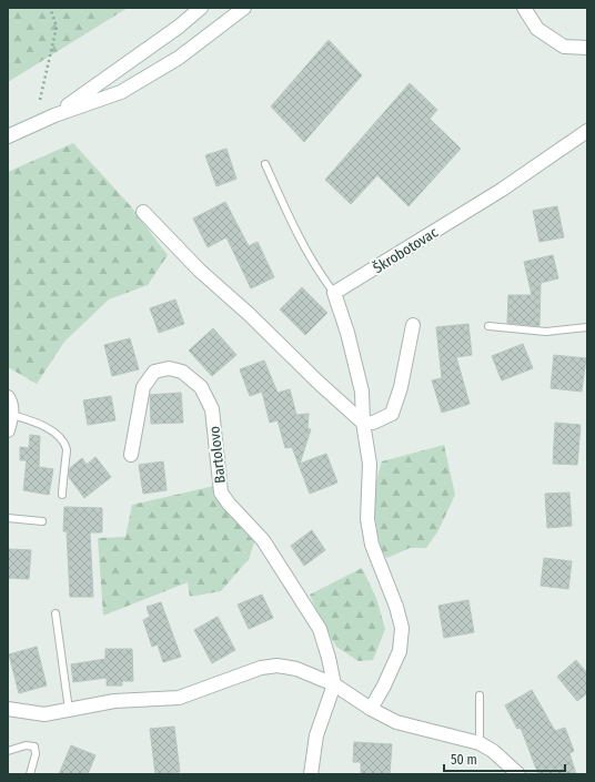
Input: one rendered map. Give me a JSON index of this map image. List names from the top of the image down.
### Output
{
  "streets": {
    "street": ["Škrobotovac", "Bartolovo"]
  },
  "scale_bar": "50 m"
}
